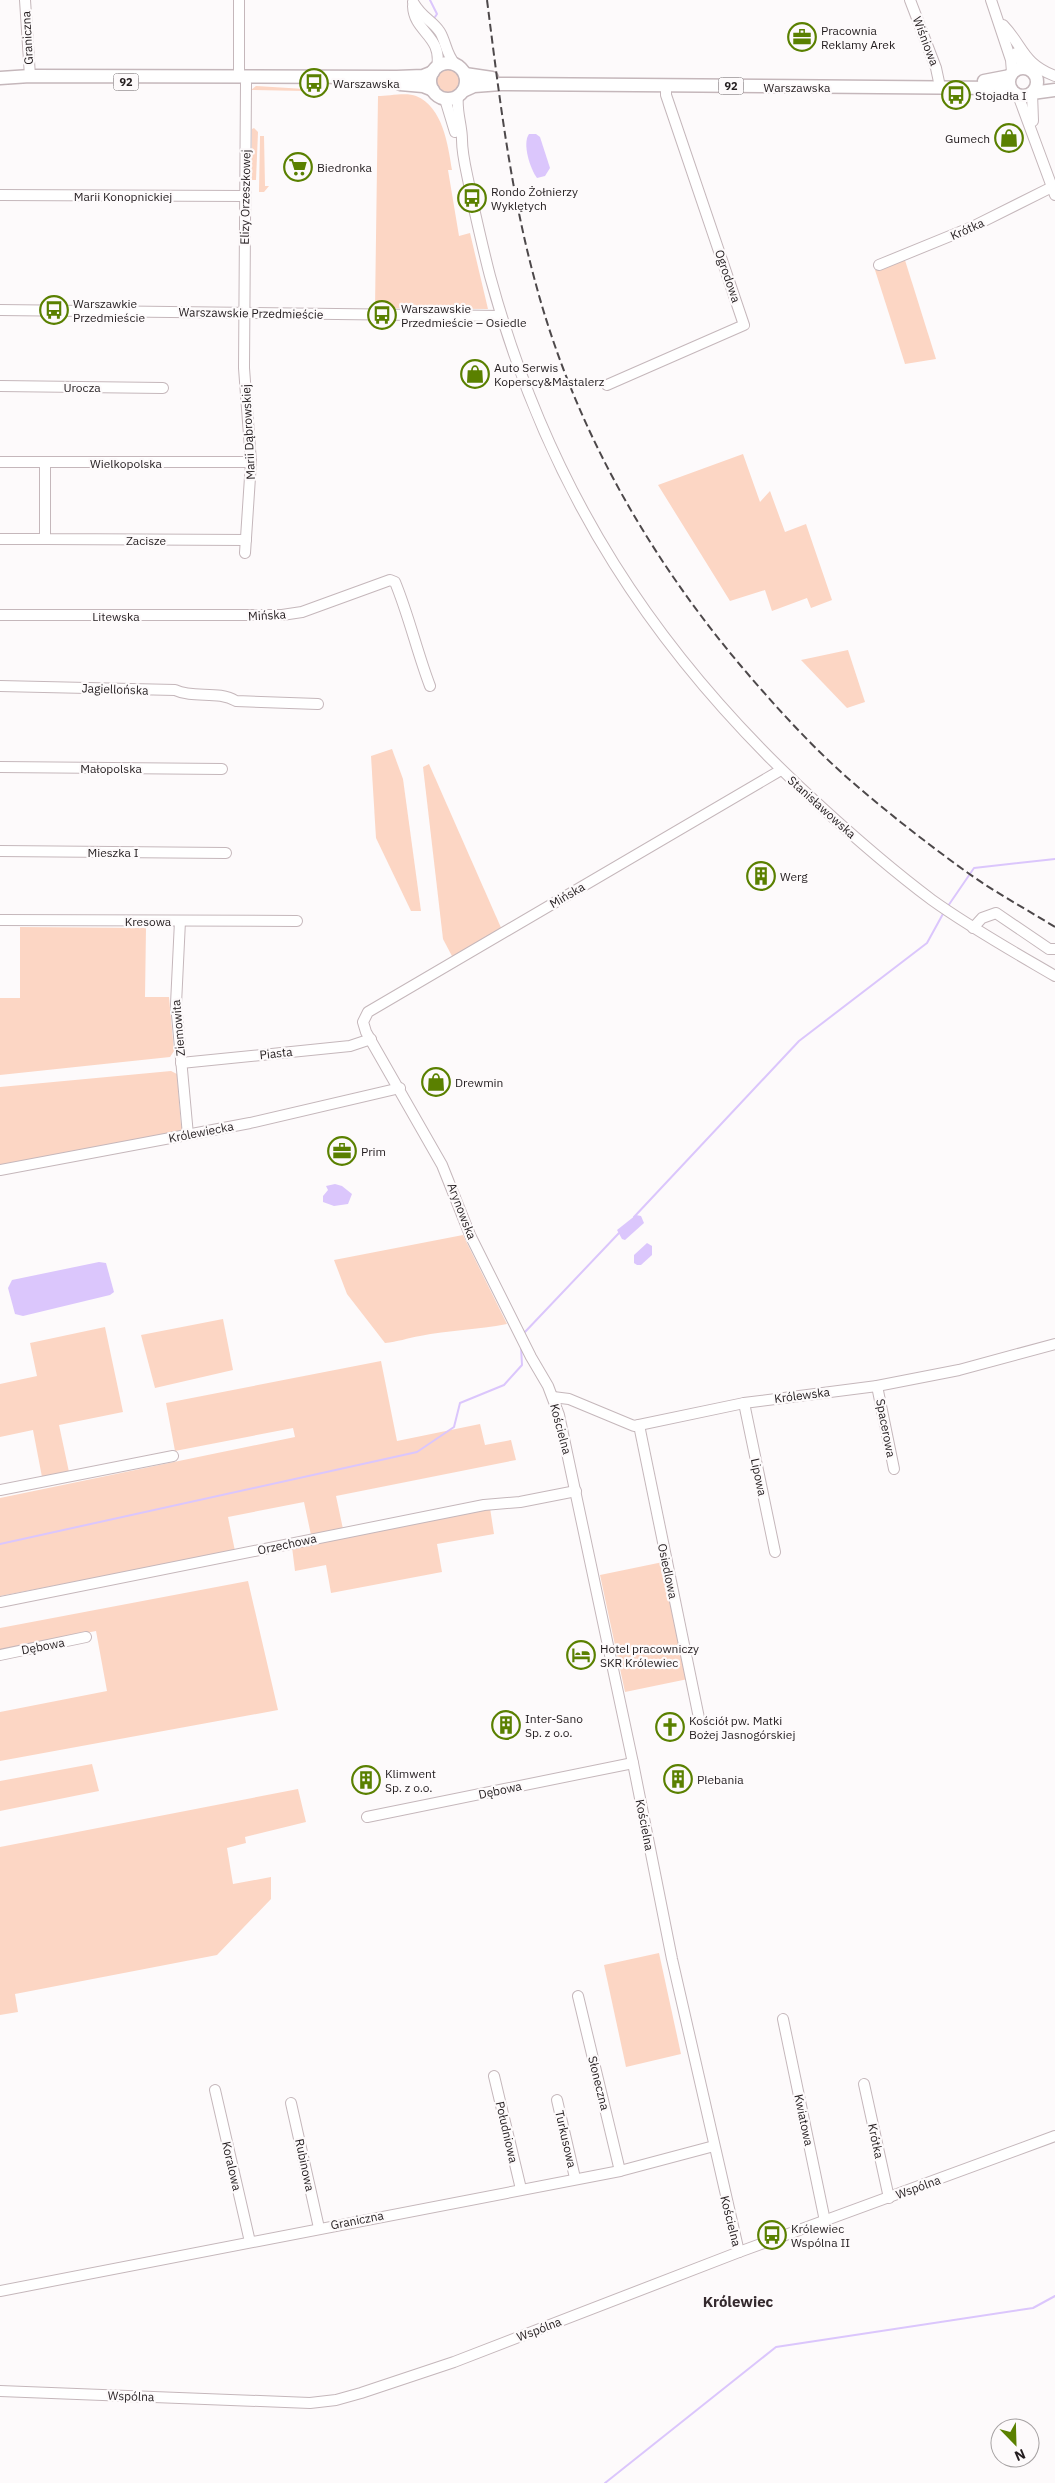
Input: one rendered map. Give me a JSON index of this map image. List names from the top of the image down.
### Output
{
  "streets": {
    "main road": ["92", "Warszawska"],
    "street": [
      "Graniczna",
      "Wiśniowa",
      "Marii Konopnickiej",
      "Elizy Orzeszkowej",
      "Krótka",
      "Ogrodowa",
      "Warszawskie Przedmieście",
      "Urocza",
      "Marii Dąbrowskiej",
      "Wielkopolska",
      "Zacisze",
      "Mińska",
      "Litewska",
      "Jagiellońska",
      "Małopolska",
      "Stanisławowska",
      "Mieszka I",
      "Kresowa",
      "Ziemowita",
      "Piasta",
      "Królewiecka",
      "Arynowska",
      "Królewska",
      "Spacerowa",
      "Kościelna",
      "Lipowa",
      "Orzechowa",
      "Osiedlowa",
      "Dębowa",
      "Słoneczna",
      "Kwiatowa",
      "Południowa",
      "Turkusowa",
      "Rubinowa",
      "Koralowa",
      "Wspólna"
    ]
  },
  "crossings": [
    ["Graniczna", "92"],
    ["Graniczna", "Kościelna"],
    ["Graniczna", "Słoneczna"],
    ["Graniczna", "Południowa"],
    ["Graniczna", "Turkusowa"],
    ["Graniczna", "Rubinowa"],
    ["Graniczna", "Koralowa"],
    ["Wiśniowa", "Warszawska"],
    ["92", "Warszawska"],
    ["92", "Elizy Orzeszkowej"],
    ["92", "Stanisławowska"],
    ["Warszawska", "Ogrodowa"],
    ["Warszawska", "Stanisławowska"],
    ["Marii Konopnickiej", "Elizy Orzeszkowej"],
    ["Elizy Orzeszkowej", "Warszawskie Przedmieście"],
    ["Elizy Orzeszkowej", "Marii Dąbrowskiej"],
    ["Krótka", "Wspólna"],
    ["Warszawskie Przedmieście", "Marii Dąbrowskiej"],
    ["Warszawskie Przedmieście", "Stanisławowska"],
    ["Marii Dąbrowskiej", "Wielkopolska"],
    ["Marii Dąbrowskiej", "Zacisze"],
    ["Mińska", "Litewska"],
    ["Mińska", "Stanisławowska"],
    ["Mińska", "Arynowska"],
    ["Kresowa", "Ziemowita"],
    ["Ziemowita", "Piasta"],
    ["Ziemowita", "Królewiecka"],
    ["Piasta", "Arynowska"],
    ["Królewiecka", "Arynowska"],
    ["Arynowska", "Królewska"],
    ["Arynowska", "Kościelna"],
    ["Królewska", "Spacerowa"],
    ["Królewska", "Kościelna"],
    ["Królewska", "Lipowa"],
    ["Królewska", "Osiedlowa"],
    ["Kościelna", "Orzechowa"],
    ["Kościelna", "Dębowa"],
    ["Kościelna", "Wspólna"],
    ["Kwiatowa", "Wspólna"]
  ],
  "districts": ["Królewiec"],
  "places": {
    "office": ["Pracownia Reklamy Arek", "Prim"],
    "bus stop": [
      "Warszawska",
      "Stojadła I",
      "Rondo Żołnierzy Wyklętych",
      "Warszawkie Przedmieście",
      "Warszawskie Przedmieście – Osiedle",
      "Królewiec Wspólna II"
    ],
    "shop": ["Gumech", "Auto Serwis Koperscy&Mastalerz", "Drewmin"],
    "supermarket": ["Biedronka"],
    "building": [
      "Werg",
      "Inter-Sano Sp. z o.o.",
      "Plebania",
      "Klimwent Sp. z o.o."
    ],
    "hotel": ["Hotel pracowniczy SKR Królewiec"],
    "church": ["Kościół pw. Matki Bożej Jasnogórskiej"]
  },
  "north": "bottom right"
}
